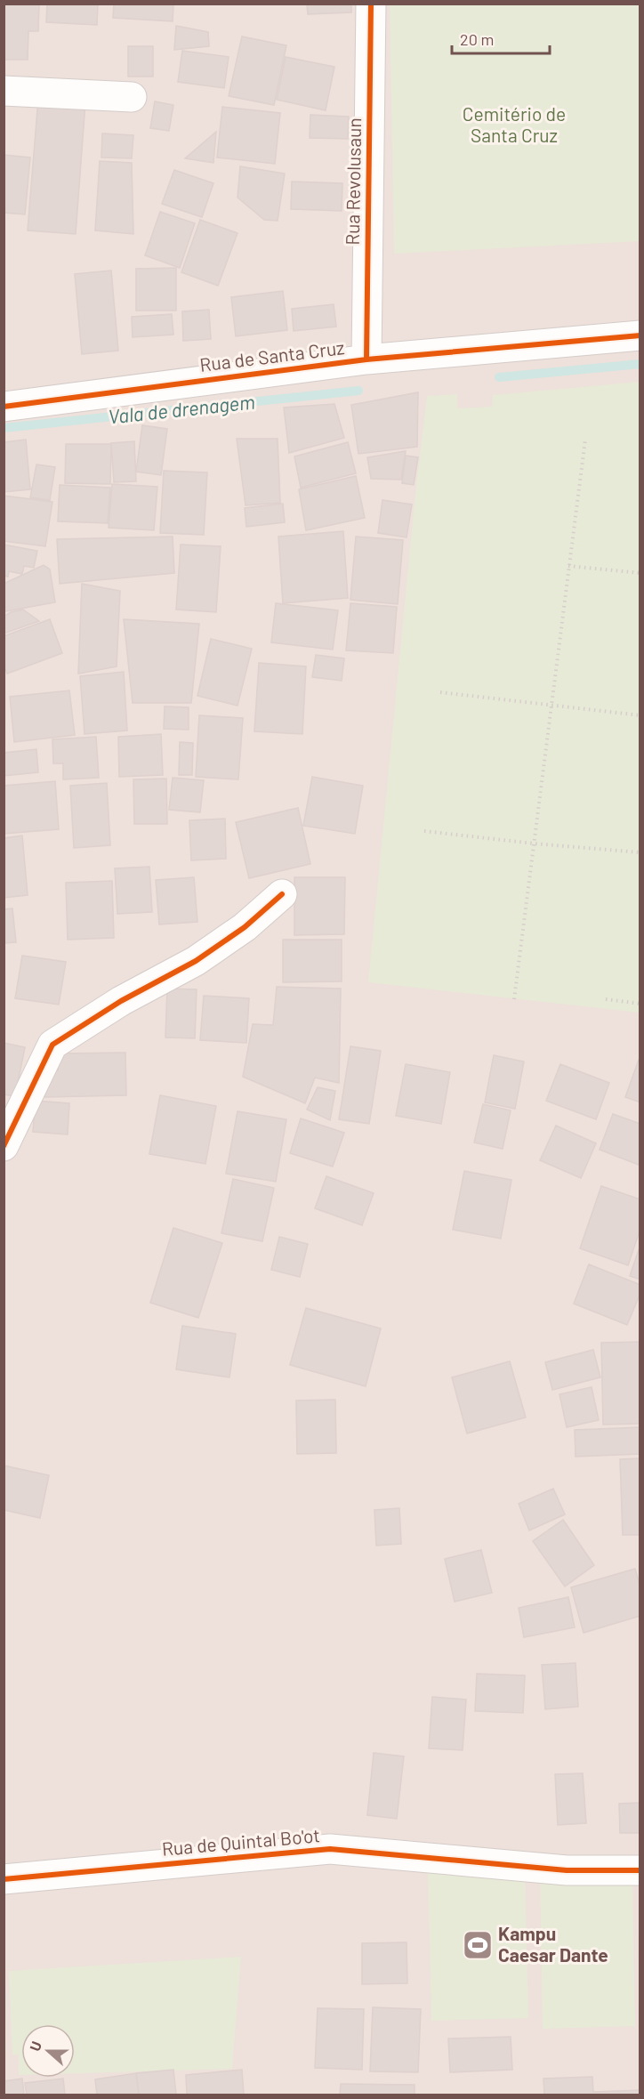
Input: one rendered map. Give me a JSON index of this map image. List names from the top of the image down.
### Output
{
  "streets": {
    "street": ["Rua Revolusaun", "Rua de Santa Cruz", "Rua de Quintal Bo'ot"]
  },
  "crossings": [
    ["Rua Revolusaun", "Rua de Santa Cruz"]
  ],
  "water": ["Vala de drenagem"],
  "parks": ["Cemitério de Santa Cruz"],
  "places": {
    "sports": ["Kampu Caesar Dante"]
  },
  "scale_bar": "20 m",
  "north": "left"
}
